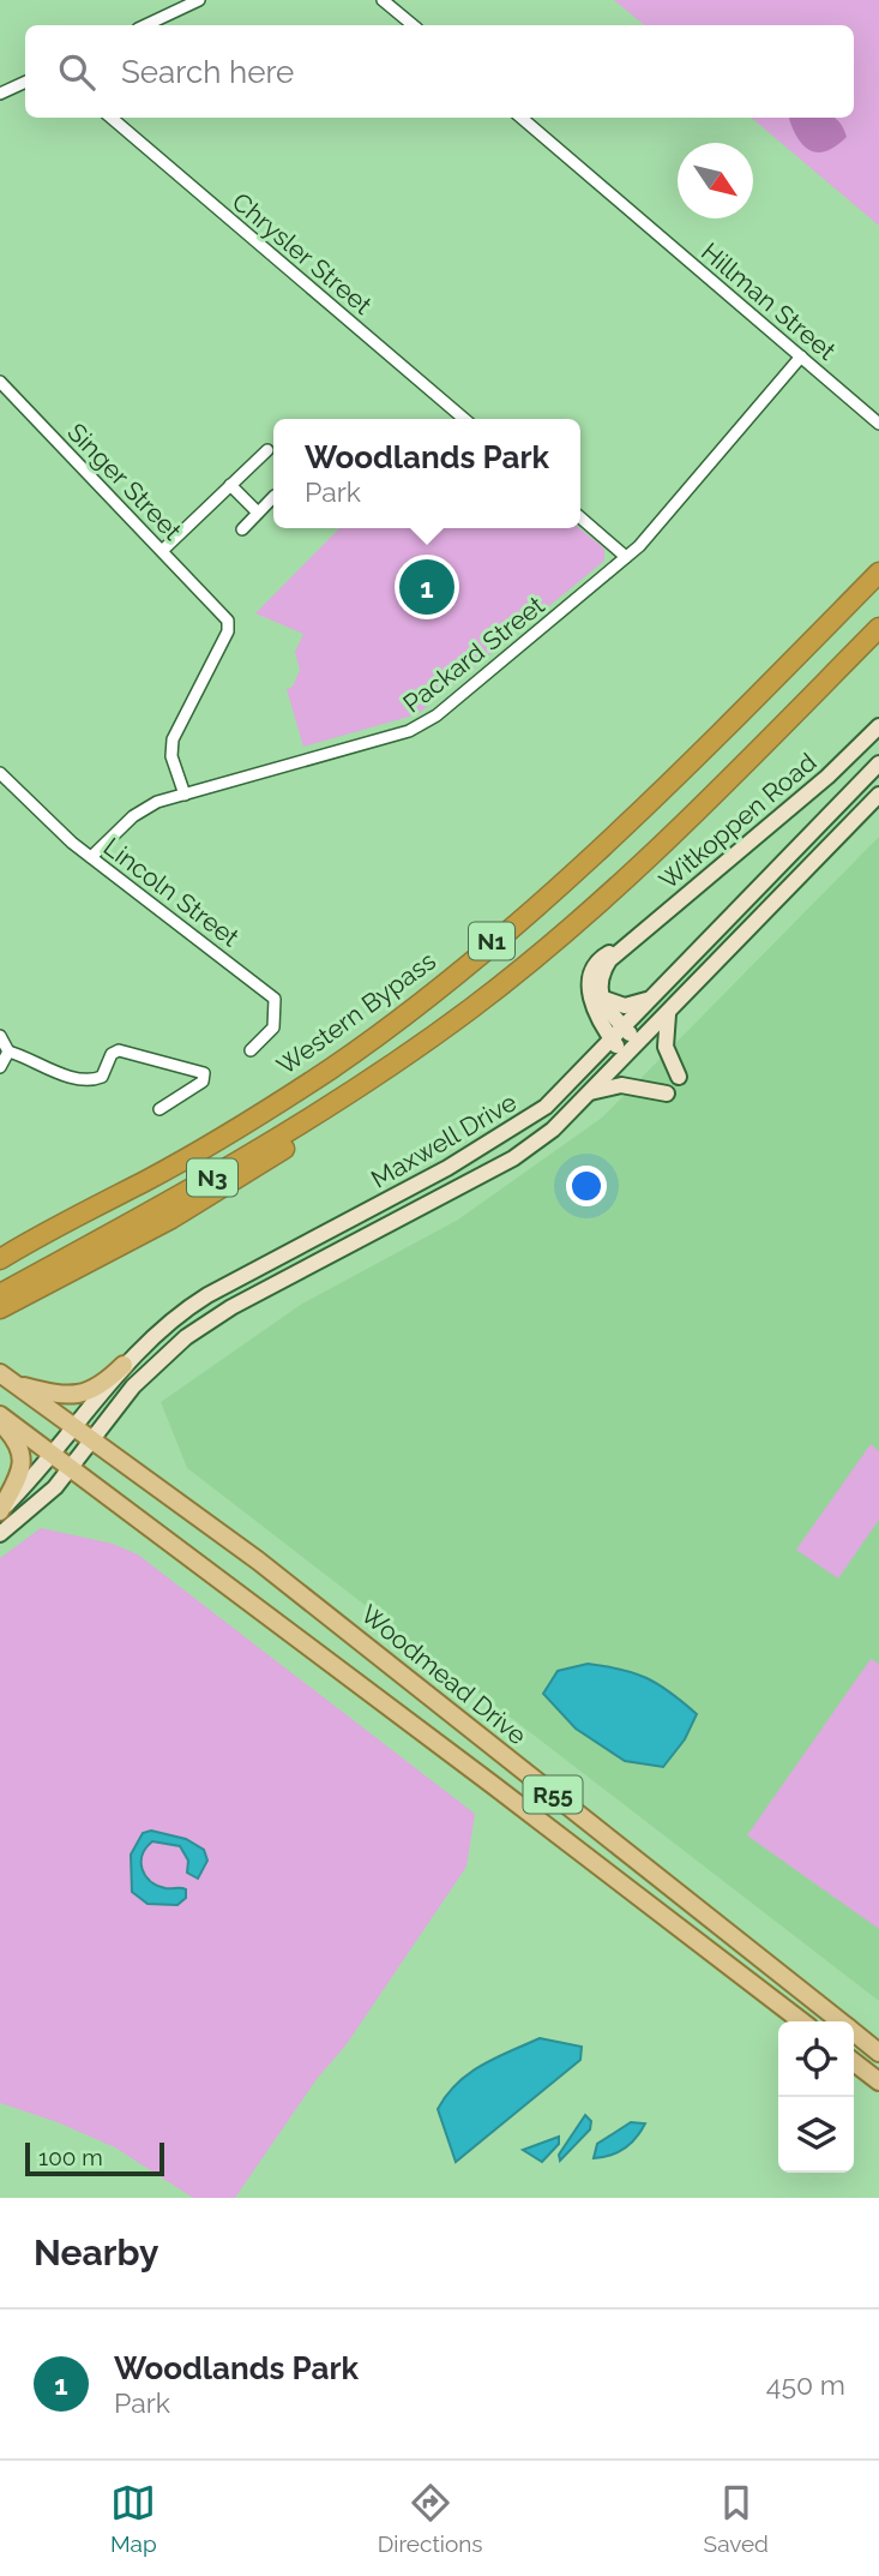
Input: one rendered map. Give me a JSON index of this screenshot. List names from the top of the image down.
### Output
{
  "streets": {
    "highway": ["N1", "Western Bypass", "N3"],
    "main road": [
      "Witkoppen Road",
      "Maxwell Drive",
      "Woodmead Drive",
      "R55"
    ],
    "street": [
      "Chrysler Street",
      "Hillman Street",
      "Singer Street",
      "Packard Street",
      "Lincoln Street"
    ]
  },
  "crossings": [
    ["Hillman Street", "Packard Street"],
    ["Singer Street", "Packard Street"],
    ["Packard Street", "Lincoln Street"],
    ["Witkoppen Road", "Maxwell Drive"],
    ["N1", "N3"],
    ["Maxwell Drive", "Woodmead Drive"],
    ["Maxwell Drive", "R55"]
  ],
  "scale_bar": "100 m",
  "north": "bottom right",
  "page": {
    "search": "Search here",
    "popup": ["Woodlands Park", "Park"],
    "pins": "1",
    "scale": "100 m",
    "heading": "Nearby",
    "list": [
      {
        "mark": "1",
        "name": "Woodlands Park",
        "note": "Park",
        "value": "450 m"
      }
    ],
    "nav": ["Map", "Directions", "Saved"]
  }
}
